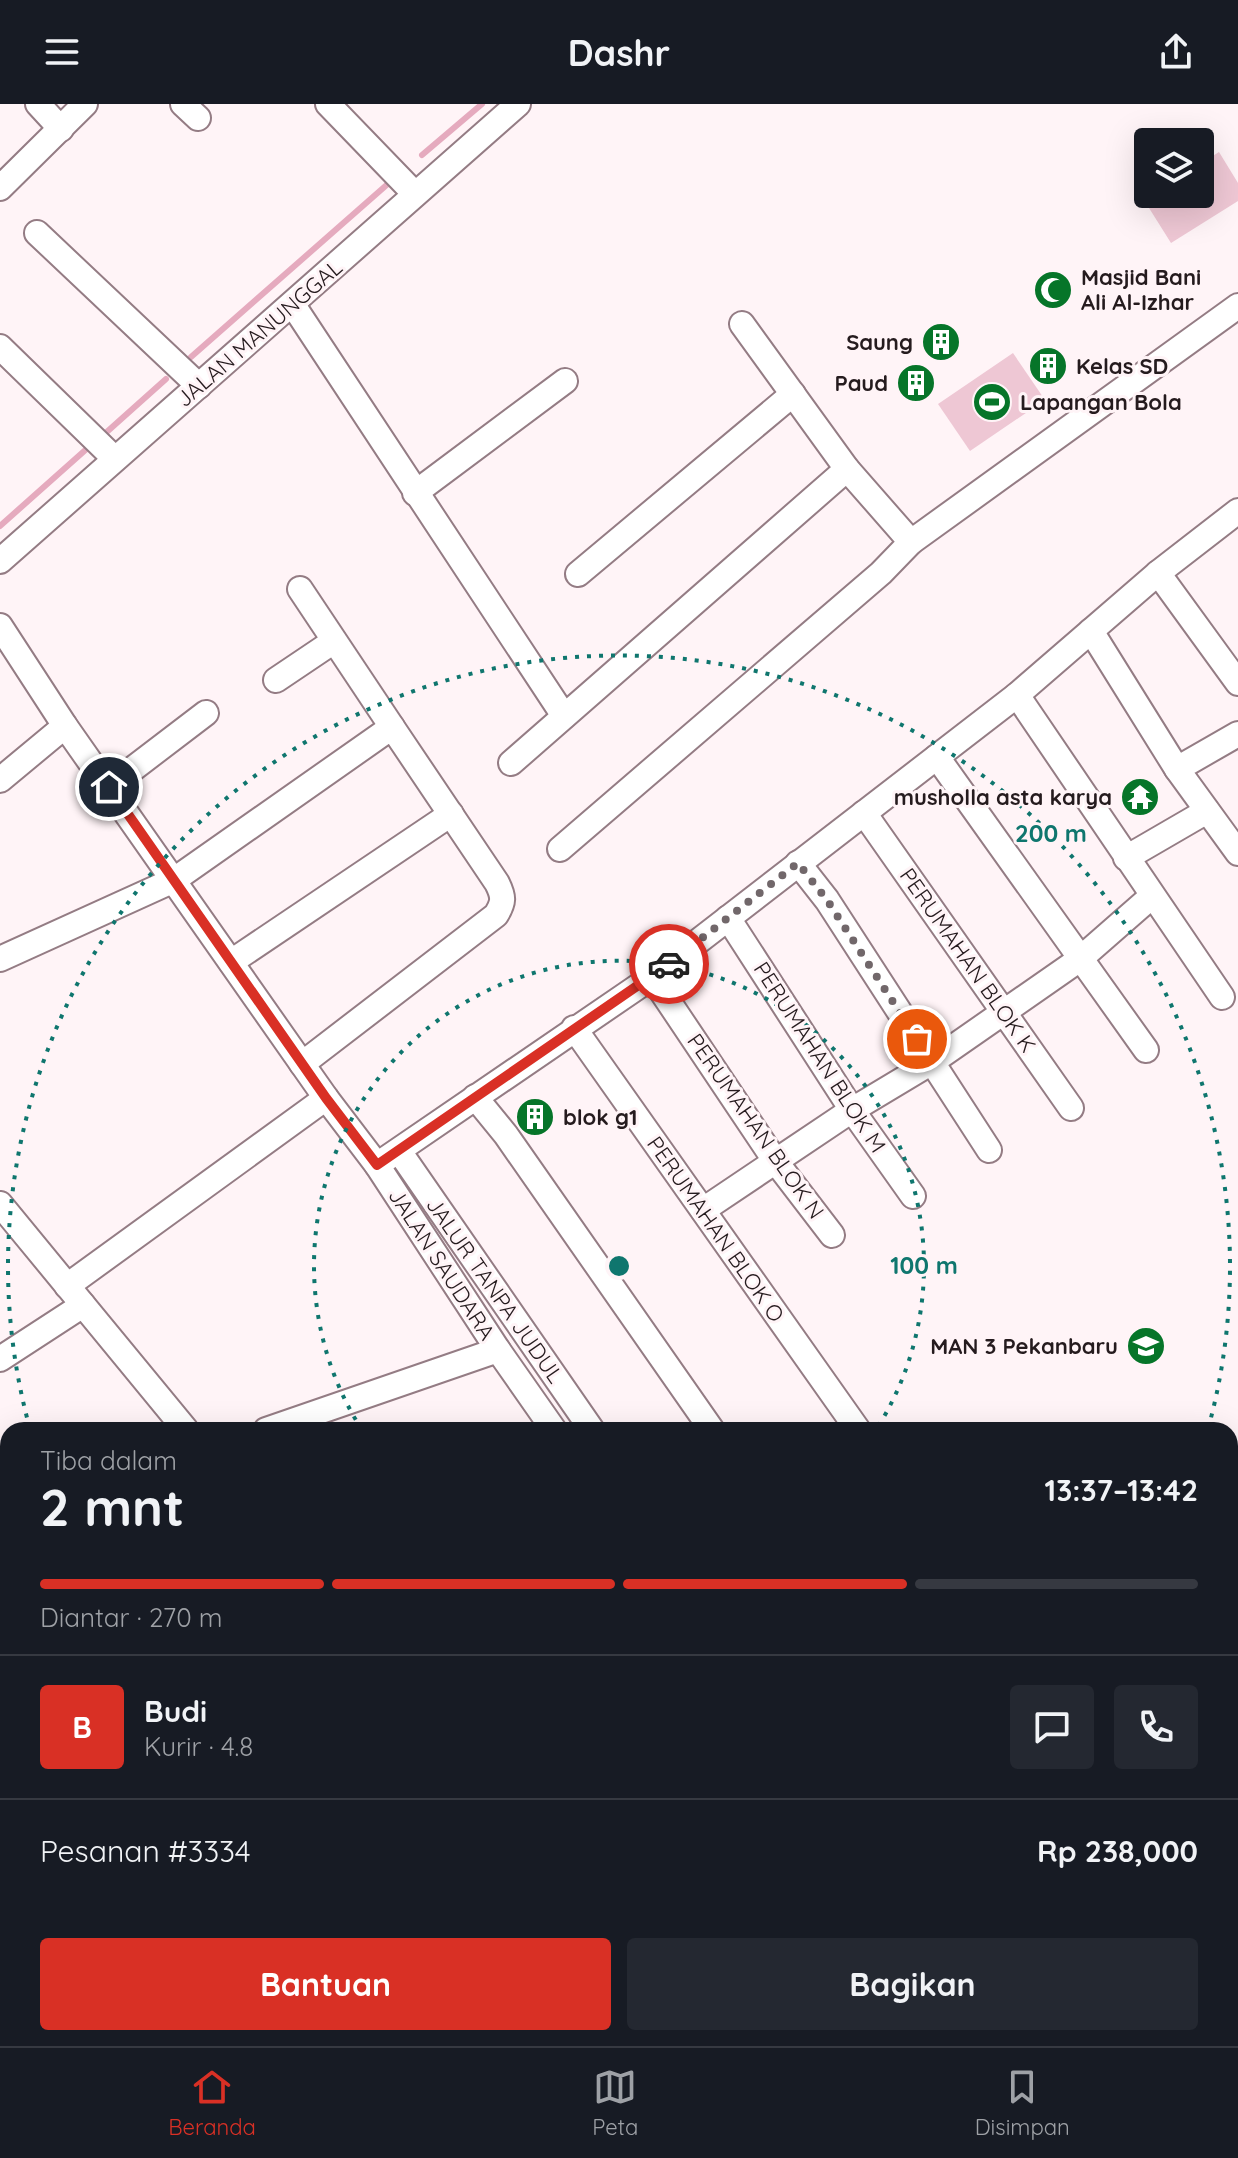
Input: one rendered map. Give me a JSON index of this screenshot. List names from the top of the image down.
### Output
{
  "streets": {
    "street": [
      "JALAN MANUNGGAL",
      "PERUMAHAN BLOK K",
      "PERUMAHAN BLOK M",
      "PERUMAHAN BLOK N",
      "PERUMAHAN BLOK O",
      "JALAN SAUDARA",
      "JALUR TANPA JUDUL"
    ]
  },
  "crossings": [
    ["JALAN SAUDARA", "JALUR TANPA JUDUL"]
  ],
  "places": {
    "mosque": ["Masjid Bani Ali Al-Izhar"],
    "building": [
      "Saung",
      "Kelas SD",
      "Paud",
      "blok g1"
    ],
    "sports": ["Lapangan Bola"],
    "temple": ["musholla asta karya"],
    "school or university": ["MAN 3 Pekanbaru"]
  },
  "page": {
    "header": "Dashr",
    "heading": ["2 mnt", "Tiba dalam", "13:37–13:42"],
    "panel": [
      "Budi",
      "Kurir · 4.8",
      "Pesanan #3334",
      "Rp 238,000"
    ],
    "bar": "Diantar · 270 m",
    "round": "B",
    "buttons": ["Bantuan", "Bagikan"],
    "tabs": ["Beranda", "Peta", "Disimpan"]
  },
  "rings": ["200 m", "100 m"]
}
